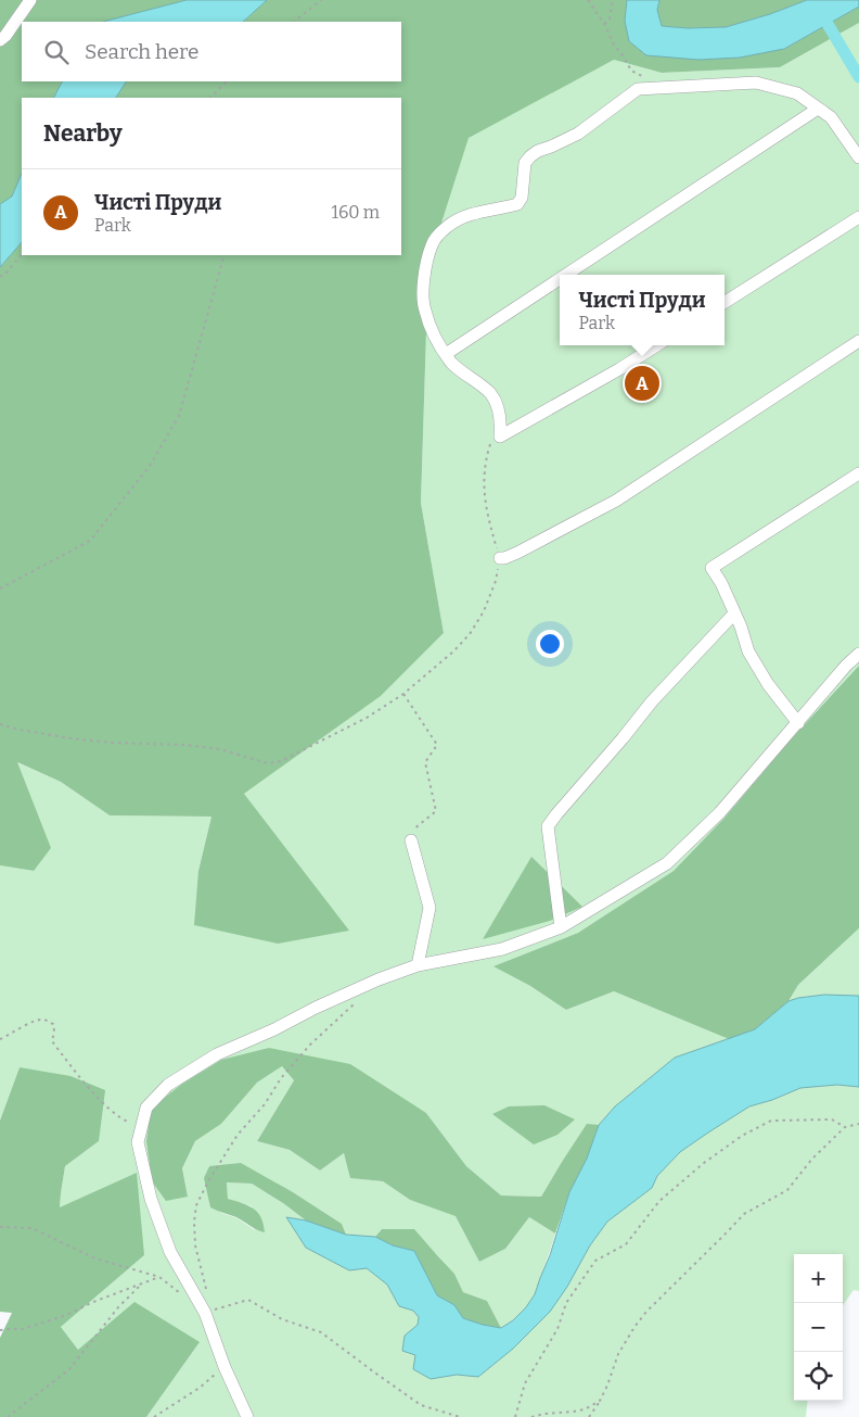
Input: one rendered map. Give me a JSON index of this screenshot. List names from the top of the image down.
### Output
{
  "page": {
    "search": "Search here",
    "heading": "Nearby",
    "list": [
      {
        "mark": "A",
        "name": "Чисті Пруди",
        "note": "Park",
        "value": "160 m"
      }
    ],
    "popup": ["Чисті Пруди", "Park"],
    "pins": "A",
    "map_buttons": ["+", "−"]
  }
}
